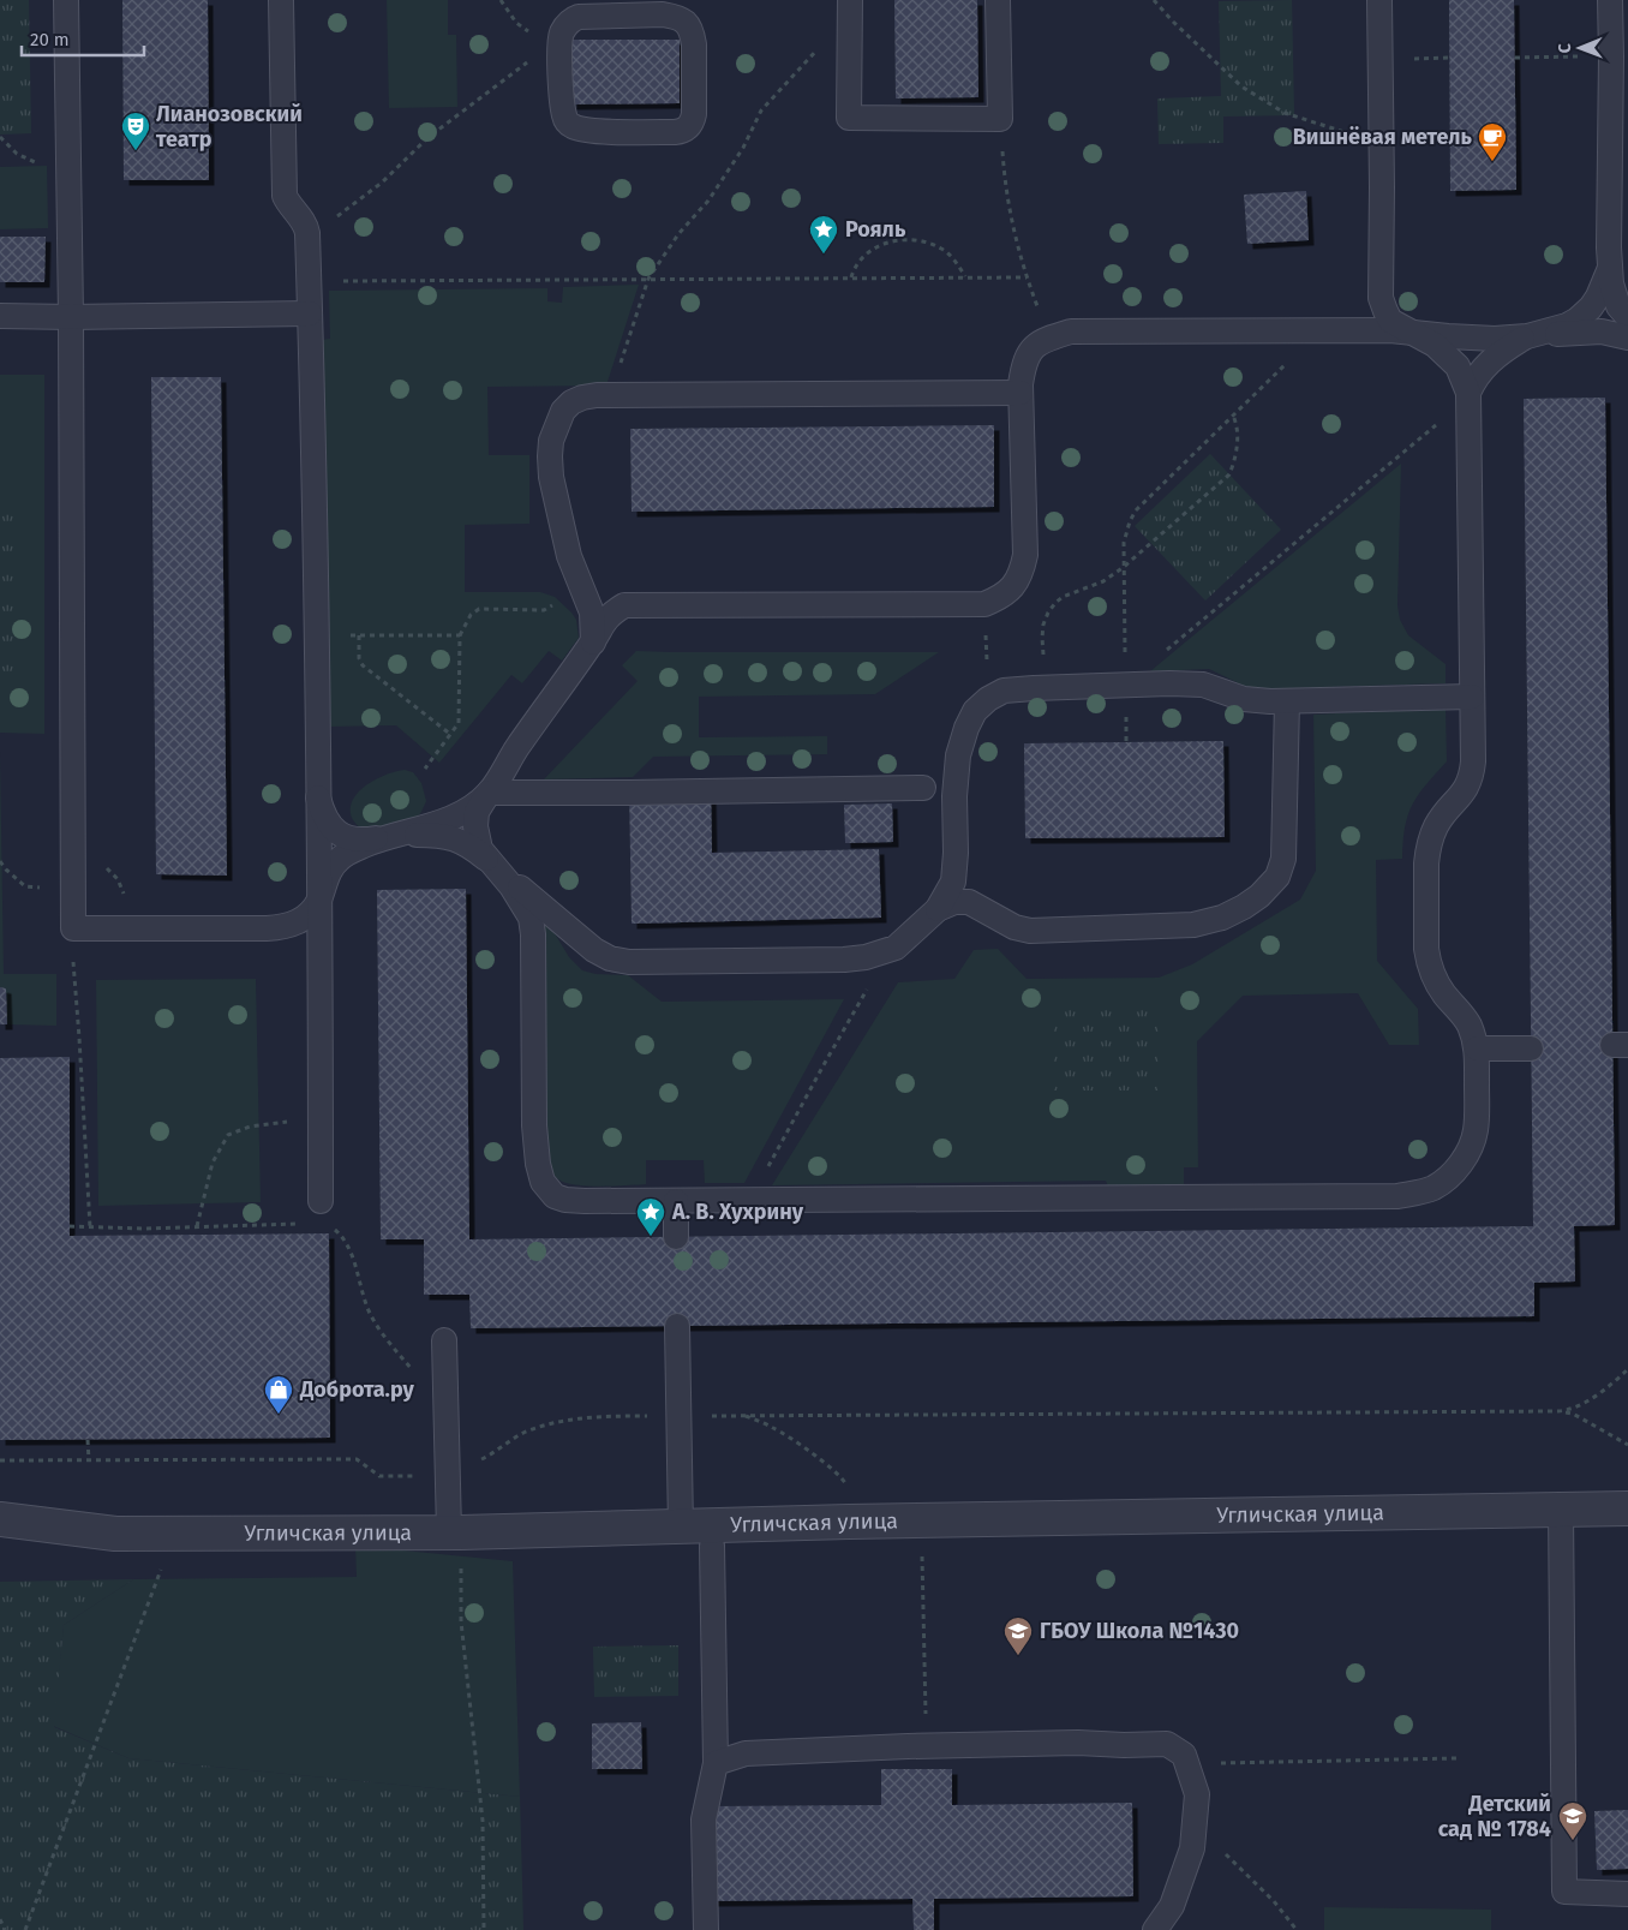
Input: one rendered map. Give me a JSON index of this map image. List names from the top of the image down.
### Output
{
  "streets": {
    "street": ["Угличская улица"]
  },
  "places": {
    "theatre": ["Лианозовский театр"],
    "cafe": ["Вишнёвая метель"],
    "place": ["Рояль", "А. В. Хухрину"],
    "shop": ["Доброта.ру"],
    "school or university": ["ГБОУ Школа №1430", "Детский сад № 1784"]
  },
  "scale_bar": "20 m",
  "north": "left"
}
